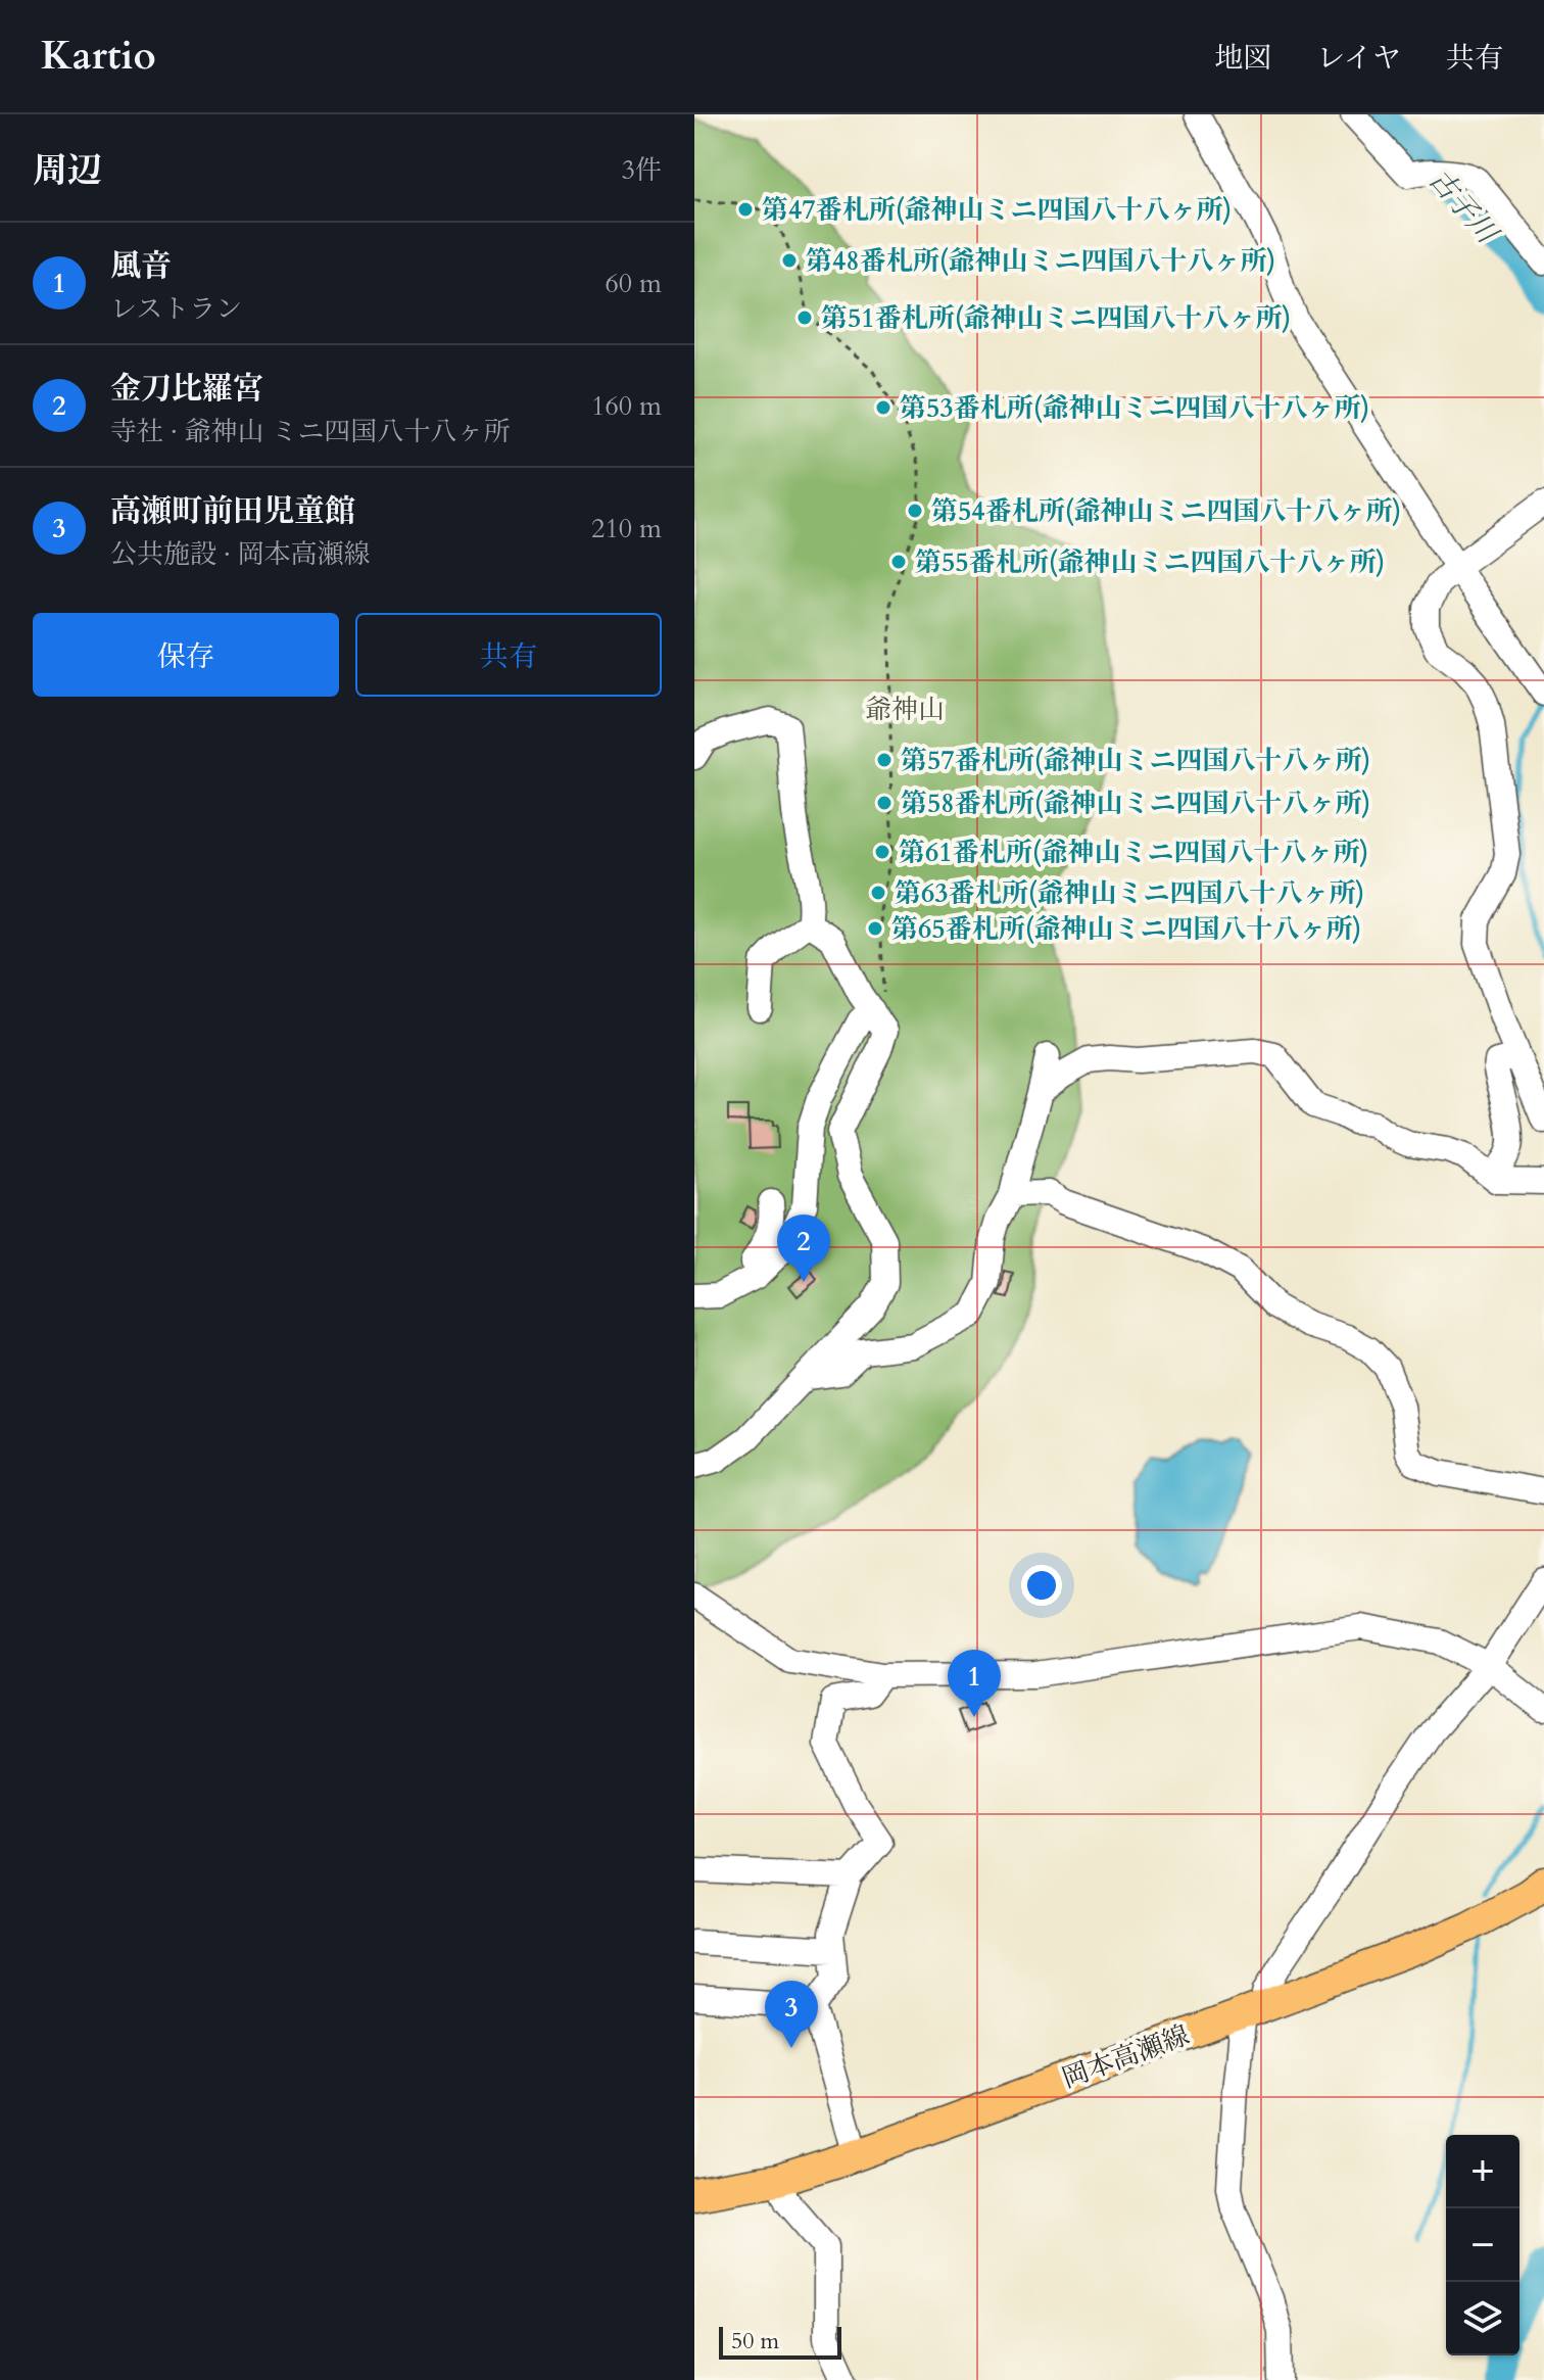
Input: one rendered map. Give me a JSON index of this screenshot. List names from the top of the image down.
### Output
{
  "streets": {
    "main road": ["岡本高瀬線"]
  },
  "water": ["古子川"],
  "parks": ["爺神山"],
  "places": [
    "第47番札所(爺神山ミニ四国八十八ヶ所)",
    "第48番札所(爺神山ミニ四国八十八ヶ所)",
    "第51番札所(爺神山ミニ四国八十八ヶ所)",
    "第53番札所(爺神山ミニ四国八十八ヶ所)",
    "第54番札所(爺神山ミニ四国八十八ヶ所)",
    "第55番札所(爺神山ミニ四国八十八ヶ所)",
    "第57番札所(爺神山ミニ四国八十八ヶ所)",
    "第58番札所(爺神山ミニ四国八十八ヶ所)",
    "第61番札所(爺神山ミニ四国八十八ヶ所)",
    "第63番札所(爺神山ミニ四国八十八ヶ所)",
    "第65番札所(爺神山ミニ四国八十八ヶ所)"
  ],
  "scale_bar": "50 m",
  "page": {
    "header": "Kartio",
    "nav": ["地図", "レイヤ", "共有"],
    "heading": ["周辺", "3件"],
    "list": [
      {
        "mark": "1",
        "name": "風音",
        "note": "レストラン",
        "value": "60 m"
      },
      {
        "mark": "2",
        "name": "金刀比羅宮",
        "note": "寺社 · 爺神山 ミニ四国八十八ヶ所",
        "value": "160 m"
      },
      {
        "mark": "3",
        "name": "高瀬町前田児童館",
        "note": "公共施設 · 岡本高瀬線",
        "value": "210 m"
      }
    ],
    "buttons": ["保存", "共有"],
    "pins": ["2", "1", "3"],
    "map_buttons": ["+", "−"],
    "scale": "50 m"
  }
}
